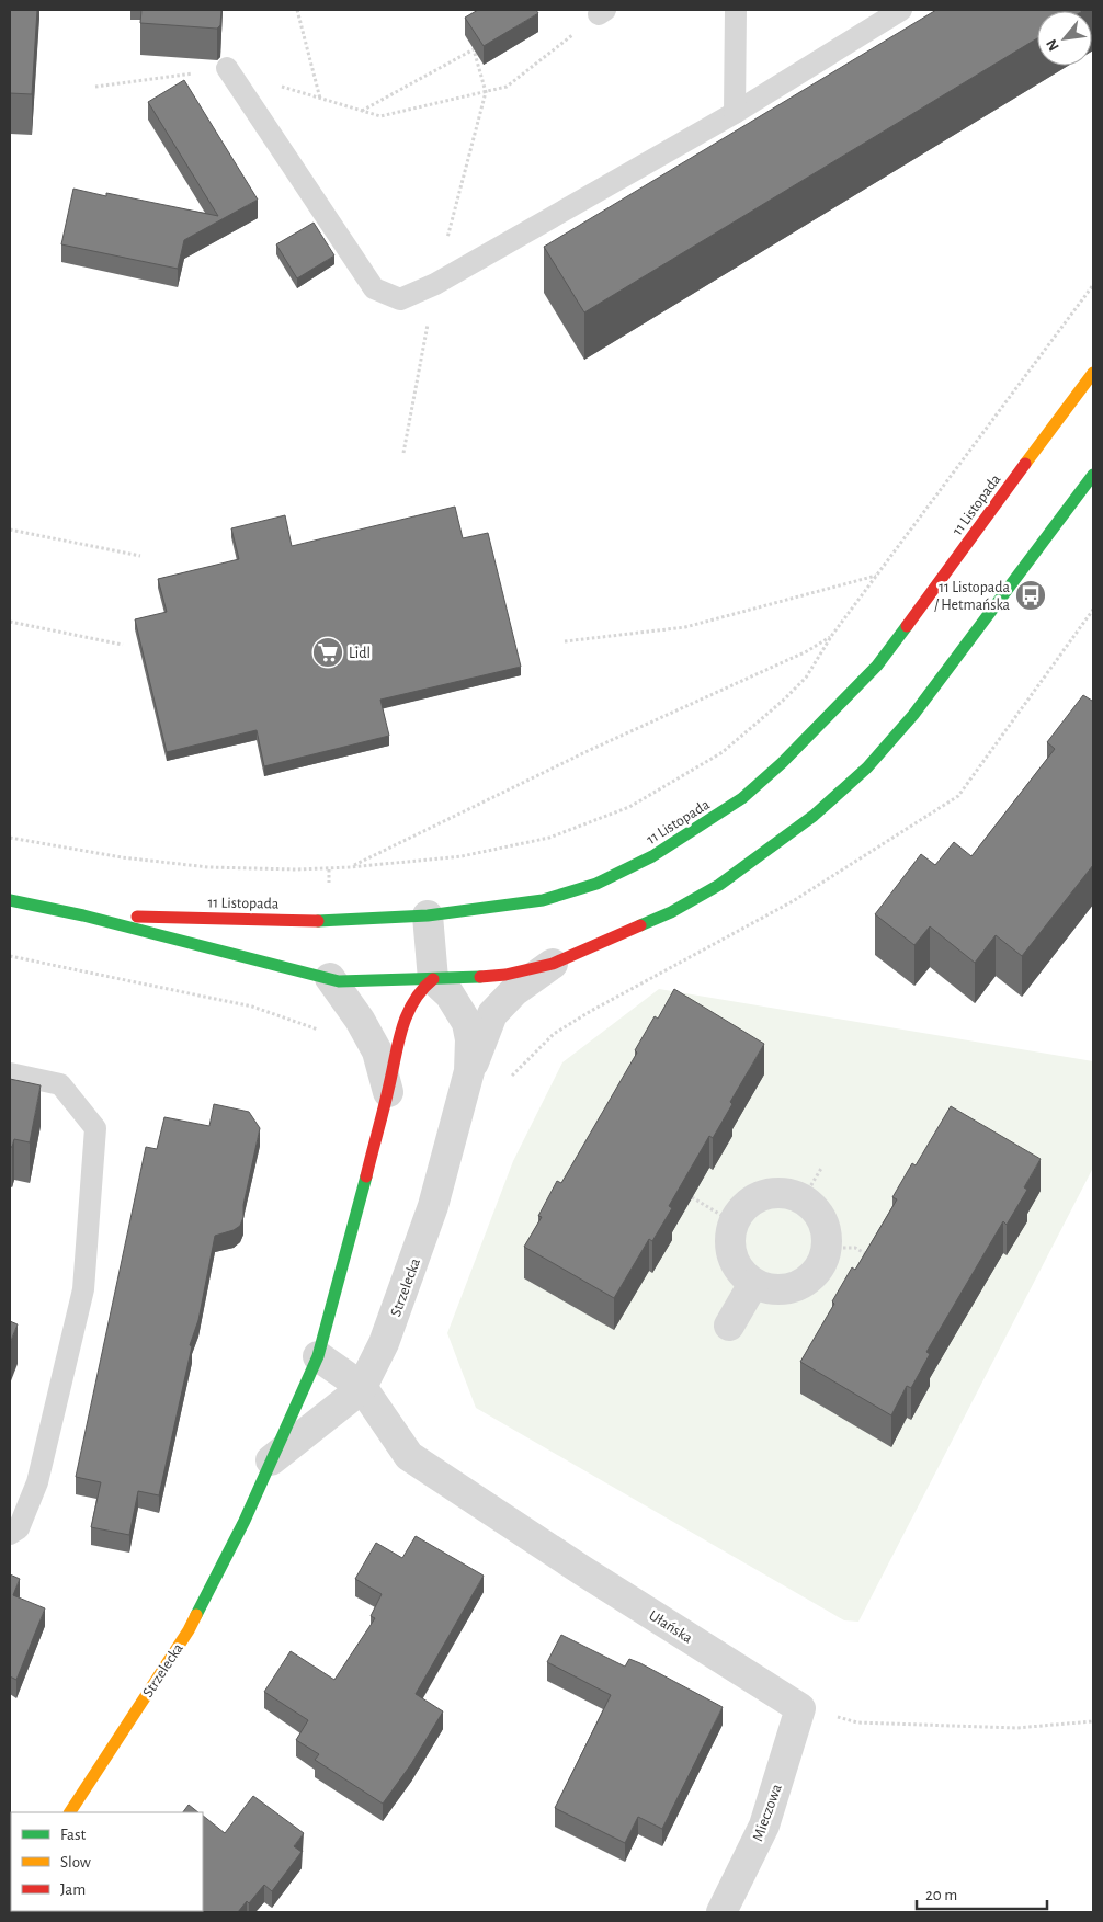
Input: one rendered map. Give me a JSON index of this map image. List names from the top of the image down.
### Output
{
  "streets": {
    "street": [
      "11 Listopada",
      "Strzelecka",
      "Ułańska",
      "Mieczowa"
    ]
  },
  "crossings": [
    ["11 Listopada", "Strzelecka"],
    ["Strzelecka", "Ułańska"],
    ["Ułańska", "Mieczowa"]
  ],
  "places": {
    "bus stop": ["11 Listopada / Hetmańska"],
    "supermarket": ["Lidl"]
  },
  "legend": ["Fast", "Slow", "Jam"],
  "scale_bar": "20 m",
  "north": "bottom left"
}
